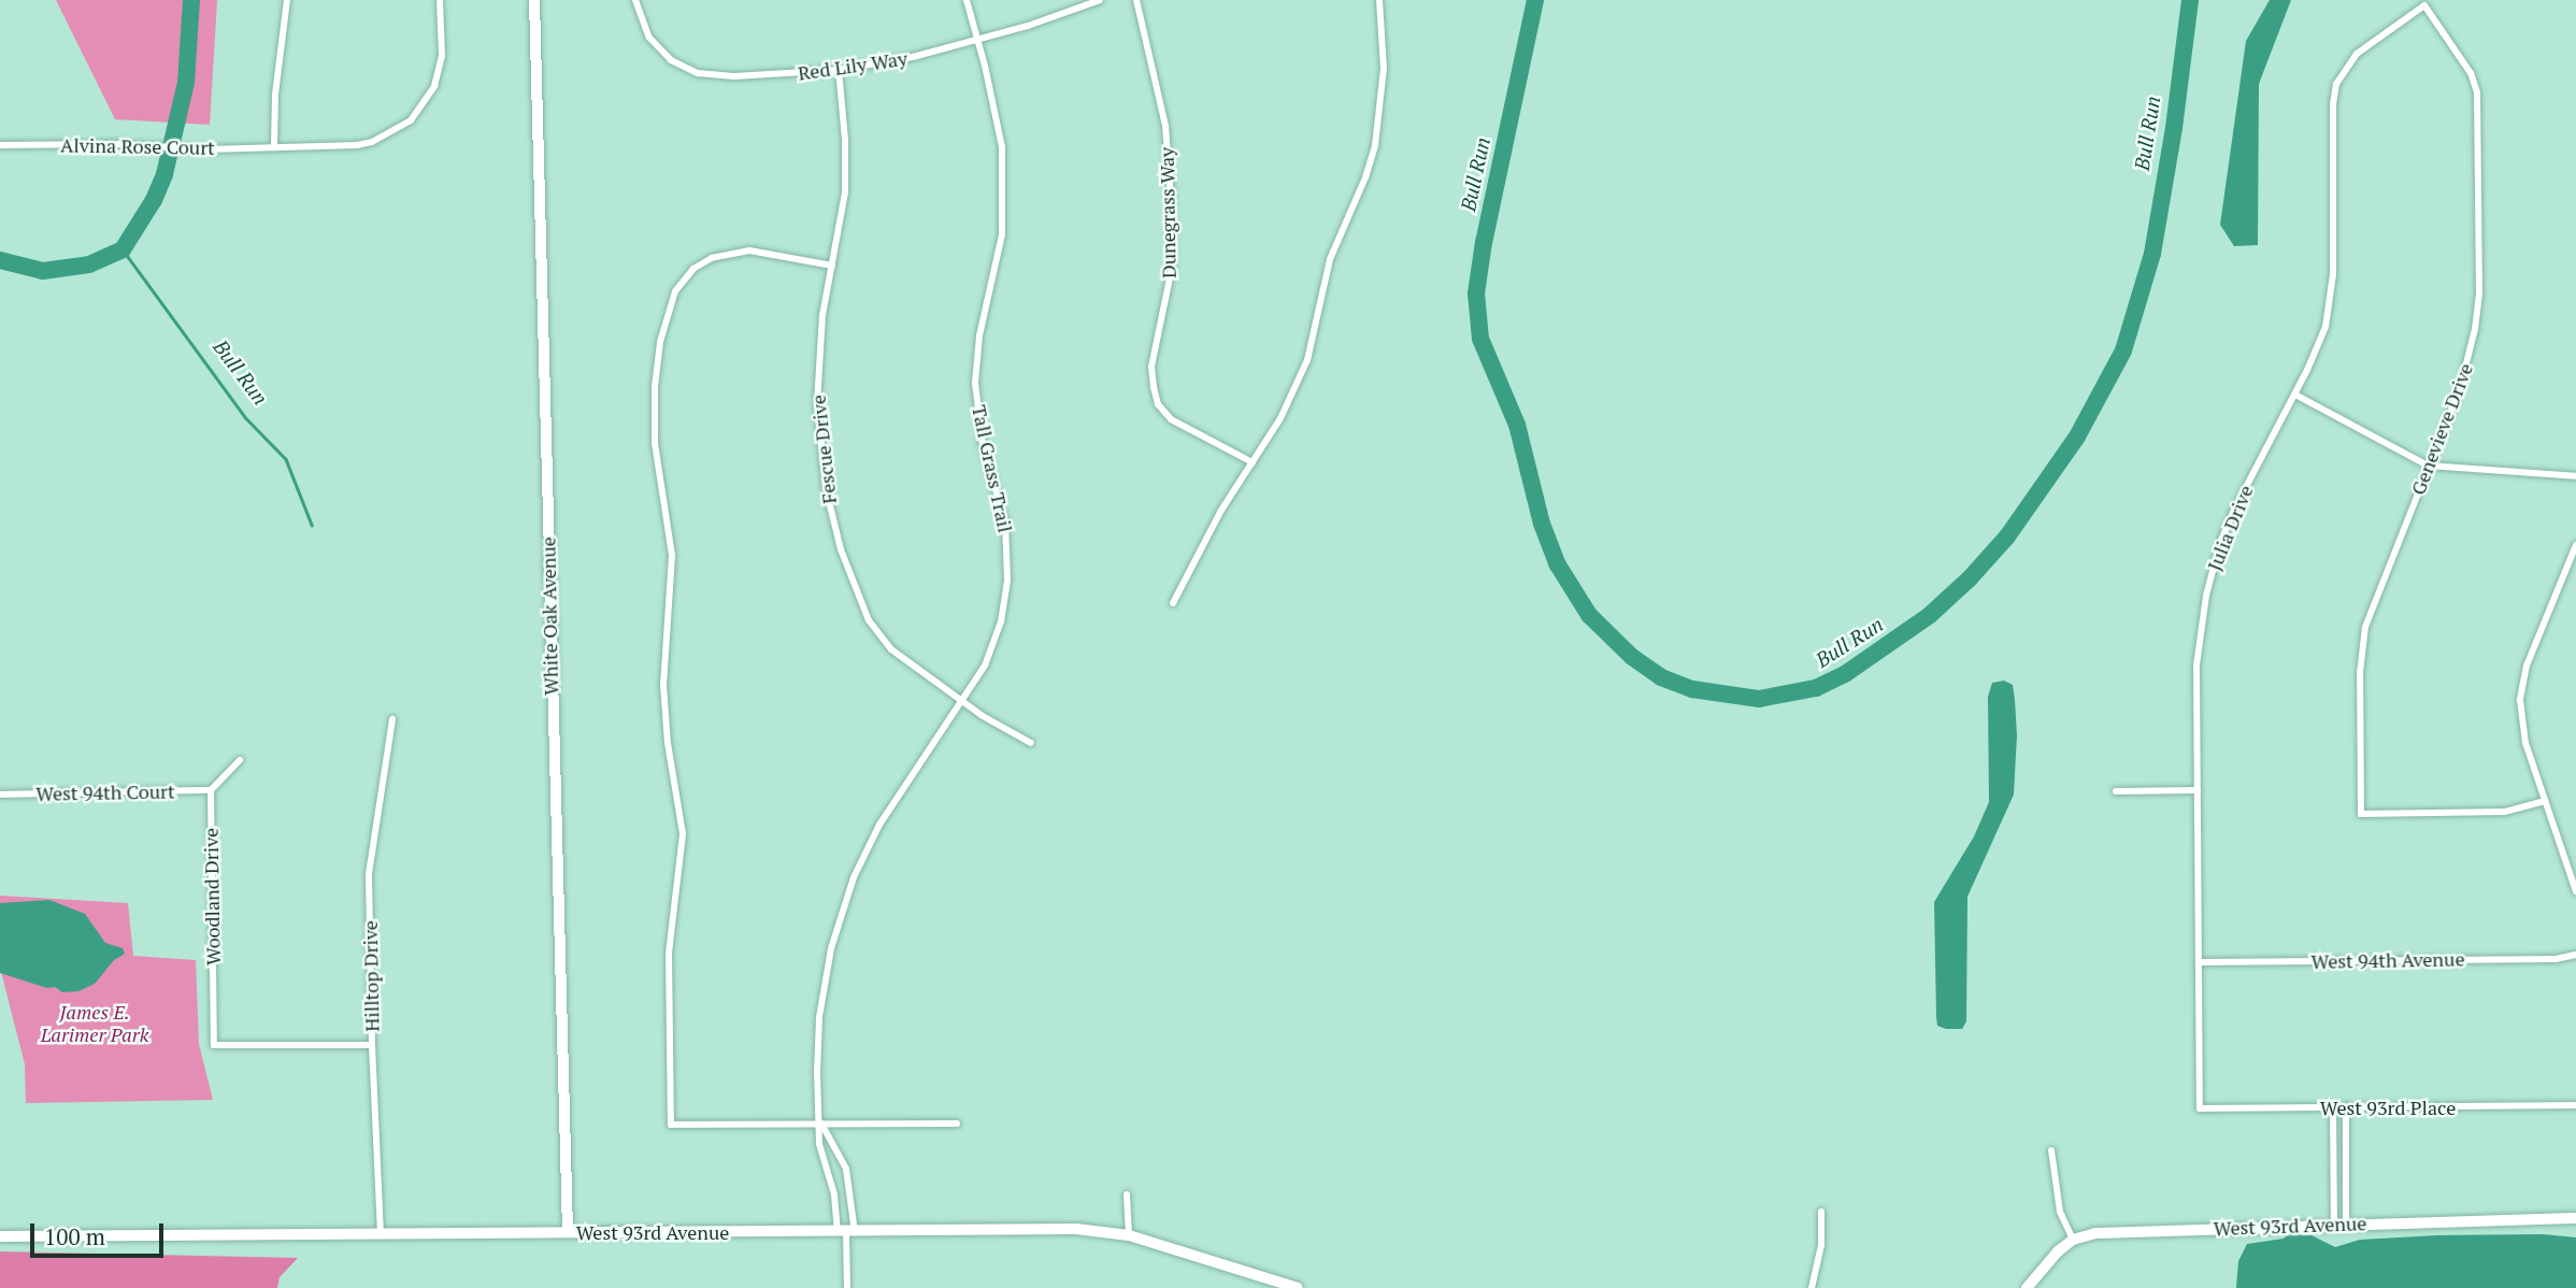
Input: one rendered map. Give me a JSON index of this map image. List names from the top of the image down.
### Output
{
  "streets": {
    "street": [
      "Red Lily Way",
      "Alvina Rose Court",
      "Dunegrass Way",
      "Genevieve Drive",
      "Fescue Drive",
      "Tall Grass Trail",
      "Julia Drive",
      "White Oak Avenue",
      "West 94th Court",
      "Woodland Drive",
      "West 94th Avenue",
      "Hilltop Drive",
      "West 93rd Place",
      "West 93rd Avenue"
    ]
  },
  "crossings": [
    ["Red Lily Way", "Fescue Drive"],
    ["Red Lily Way", "Tall Grass Trail"],
    ["Genevieve Drive", "Julia Drive"],
    ["Fescue Drive", "Tall Grass Trail"],
    ["Tall Grass Trail", "West 93rd Avenue"],
    ["Julia Drive", "West 94th Avenue"],
    ["Julia Drive", "West 93rd Place"],
    ["White Oak Avenue", "West 93rd Avenue"],
    ["West 94th Court", "Woodland Drive"],
    ["Woodland Drive", "Hilltop Drive"],
    ["Hilltop Drive", "West 93rd Avenue"]
  ],
  "water": ["Bull Run"],
  "parks": ["James E. Larimer Park"],
  "scale_bar": "100 m"
}
